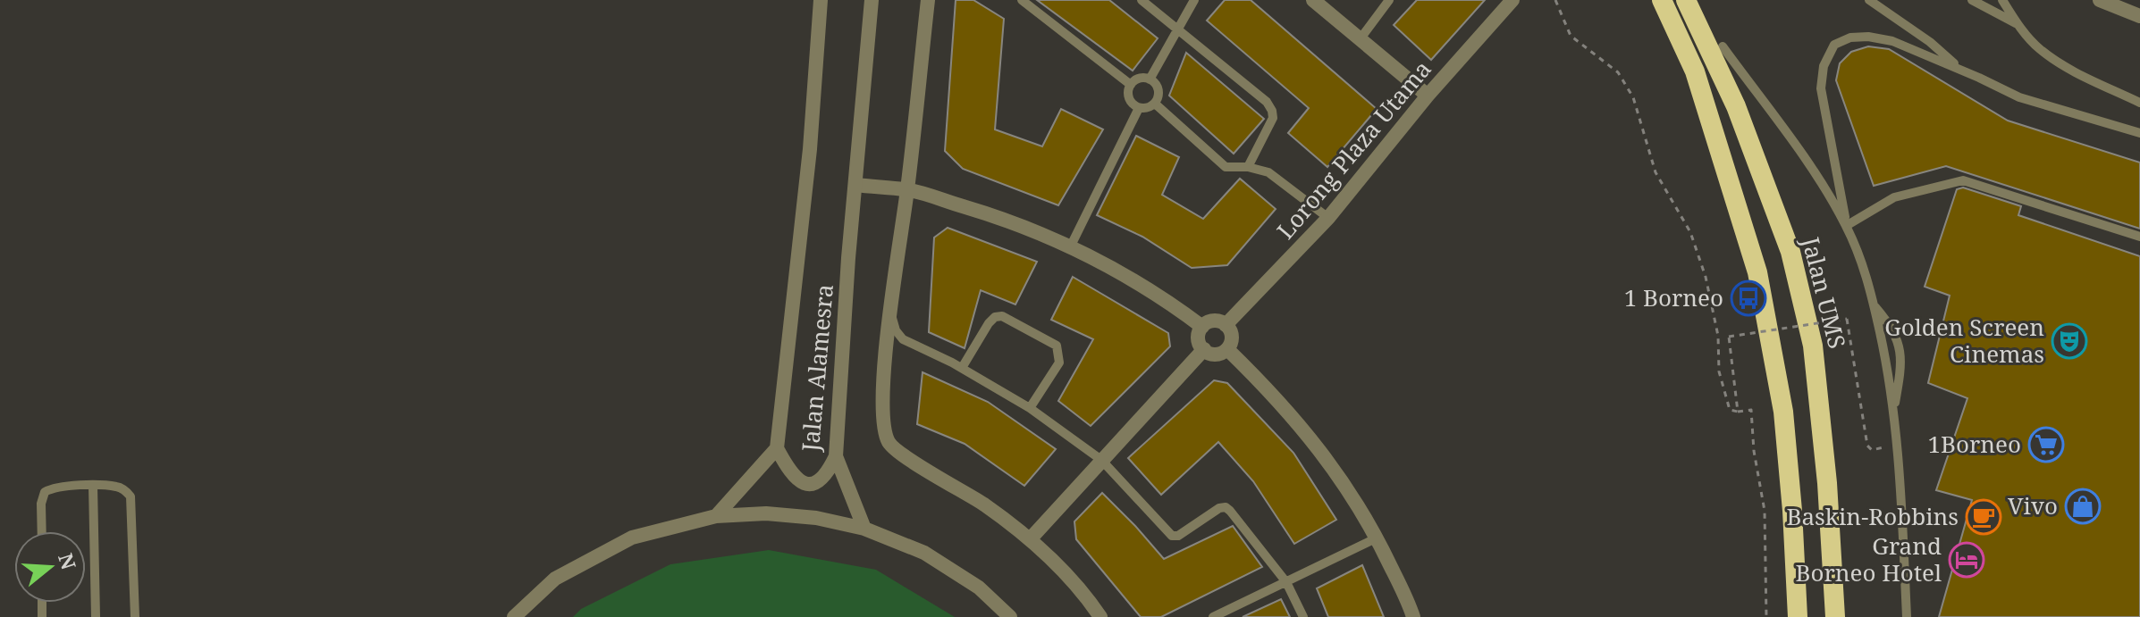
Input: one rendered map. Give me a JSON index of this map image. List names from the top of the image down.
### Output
{
  "streets": {
    "highway": ["Jalan UMS"],
    "street": ["Lorong Plaza Utama", "Jalan Alamesra"]
  },
  "places": {
    "bus stop": ["1 Borneo"],
    "theatre": ["Golden Screen Cinemas"],
    "supermarket": ["1Borneo"],
    "shop": ["Vivo"],
    "cafe": ["Baskin-Robbins"],
    "hotel": ["Grand Borneo Hotel"]
  },
  "north": "right"
}
